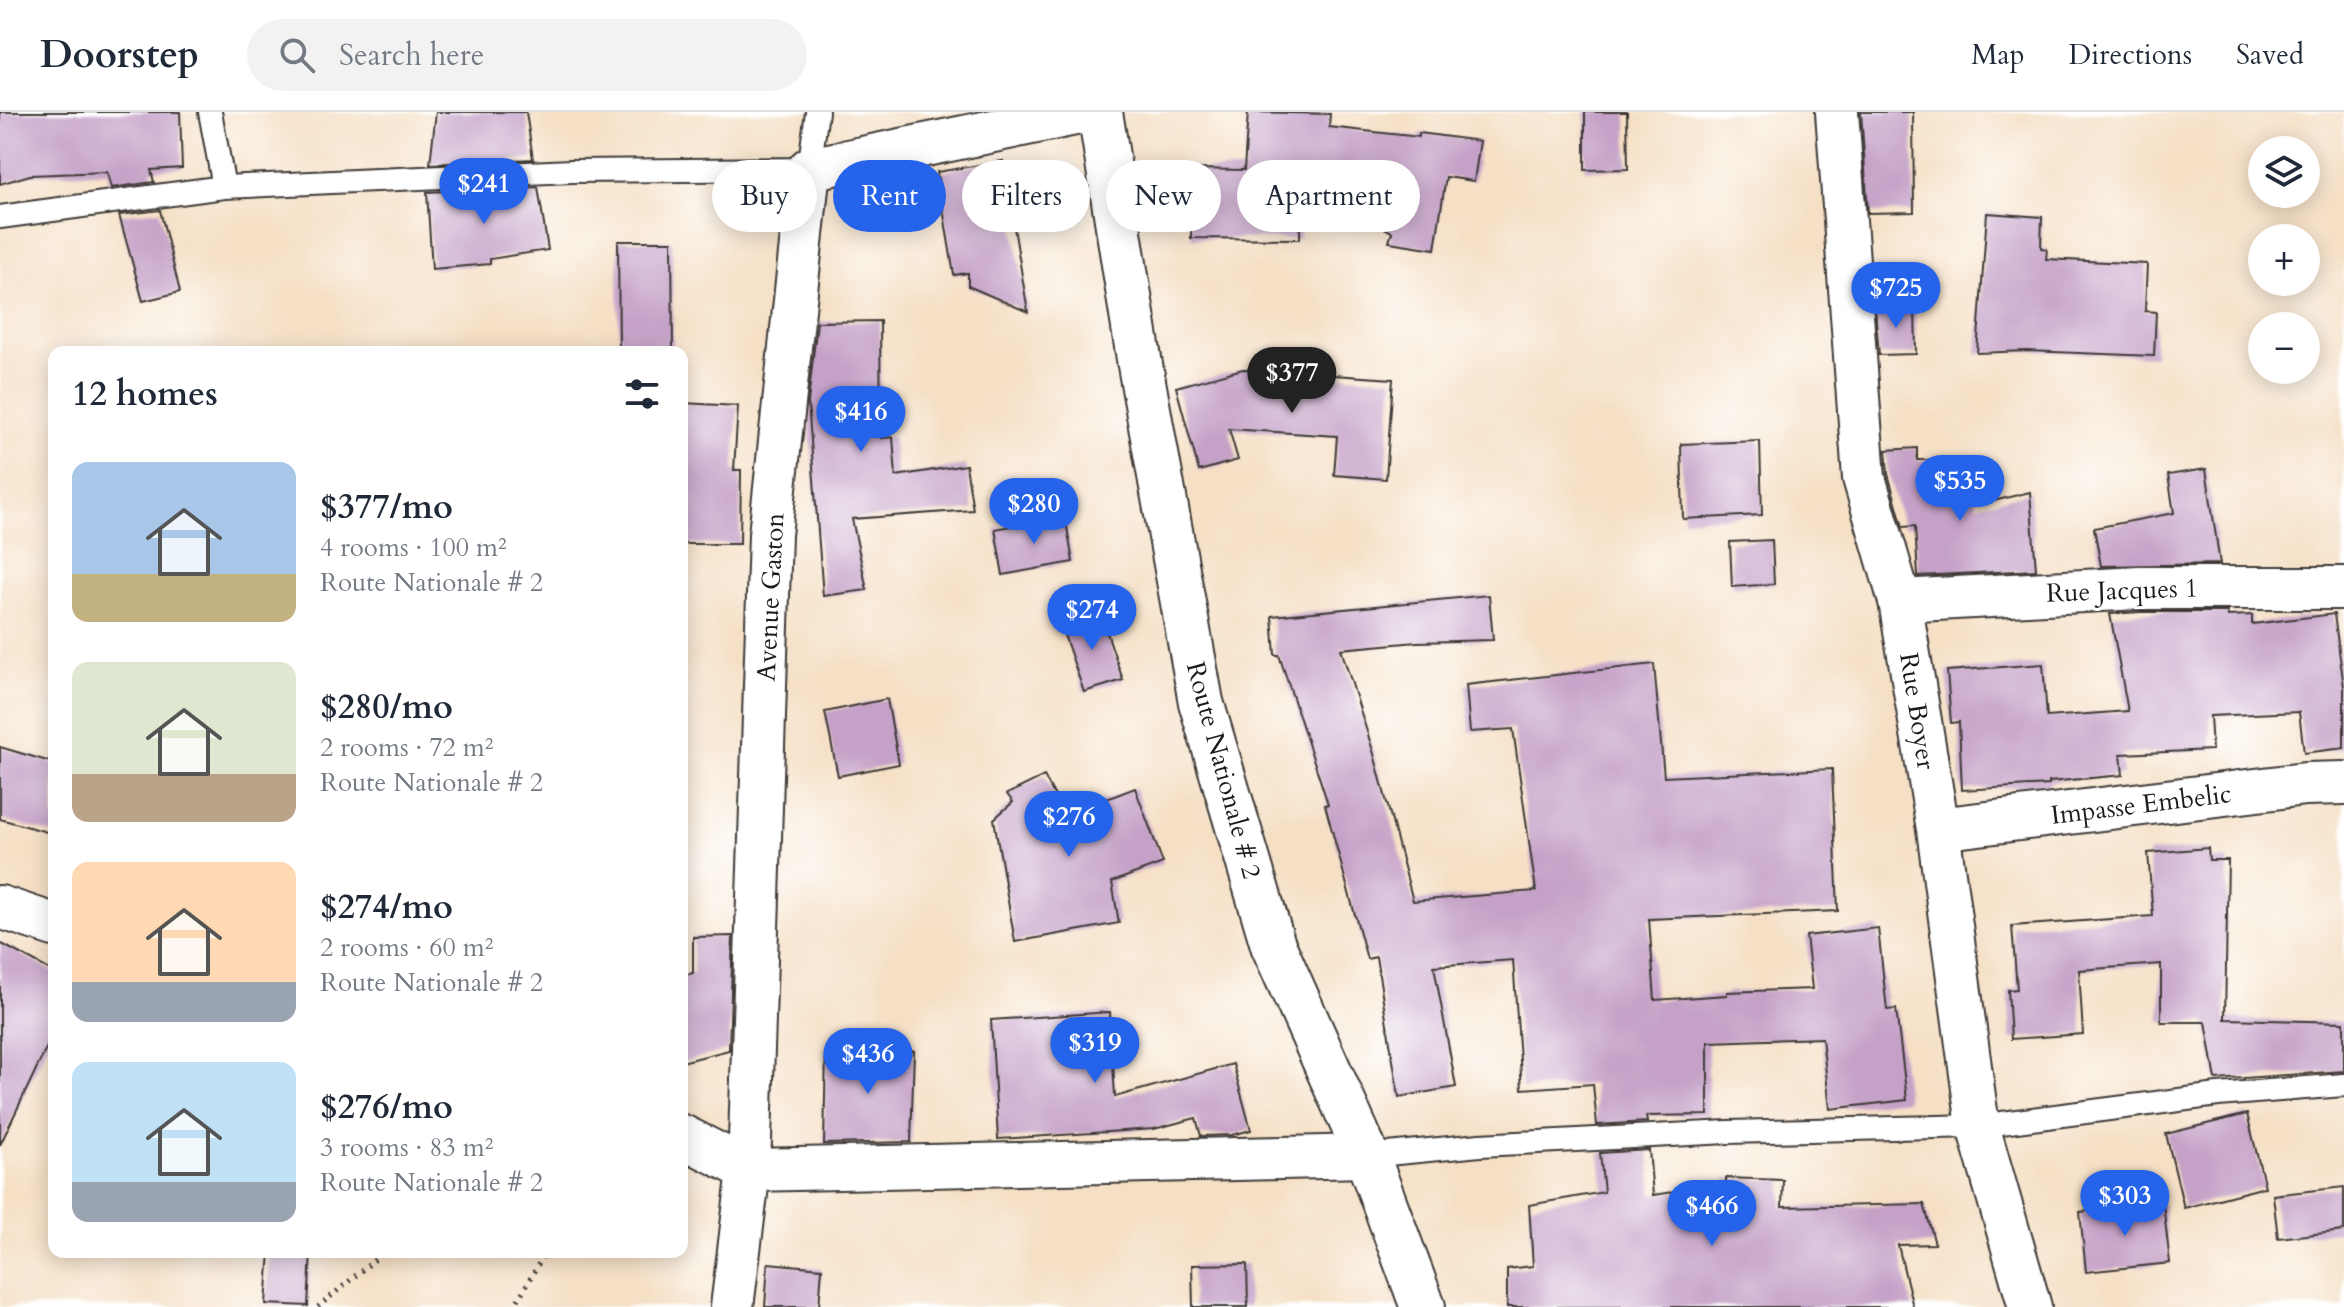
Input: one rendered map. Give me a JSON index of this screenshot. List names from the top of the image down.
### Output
{
  "streets": {
    "main road": ["Route Nationale # 2"],
    "street": [
      "Rue Jacques 1",
      "Avenue Gaston",
      "Rue Boyer",
      "Impasse Embelic"
    ]
  },
  "crossings": [
    ["Rue Jacques 1", "Rue Boyer"],
    ["Rue Boyer", "Impasse Embelic"]
  ],
  "page": {
    "header": "Doorstep",
    "search": "Search here",
    "nav": ["Map", "Directions", "Saved"],
    "map_buttons": ["+", "−"],
    "price": [
      "$241",
      "$725",
      "$377",
      "$416",
      "$535",
      "$280",
      "$274",
      "$276",
      "$319",
      "$436",
      "$303",
      "$466"
    ],
    "chip": [
      "Buy",
      "Rent",
      "Filters",
      "New",
      "Apartment"
    ],
    "heading": "12 homes",
    "list": [
      {
        "name": "$377/mo",
        "note": "4 rooms · 100 m² · Route Nationale # 2"
      },
      {
        "name": "$280/mo",
        "note": "2 rooms · 72 m² · Route Nationale # 2"
      },
      {
        "name": "$274/mo",
        "note": "2 rooms · 60 m² · Route Nationale # 2"
      },
      {
        "name": "$276/mo",
        "note": "3 rooms · 83 m² · Route Nationale # 2"
      }
    ]
  }
}
